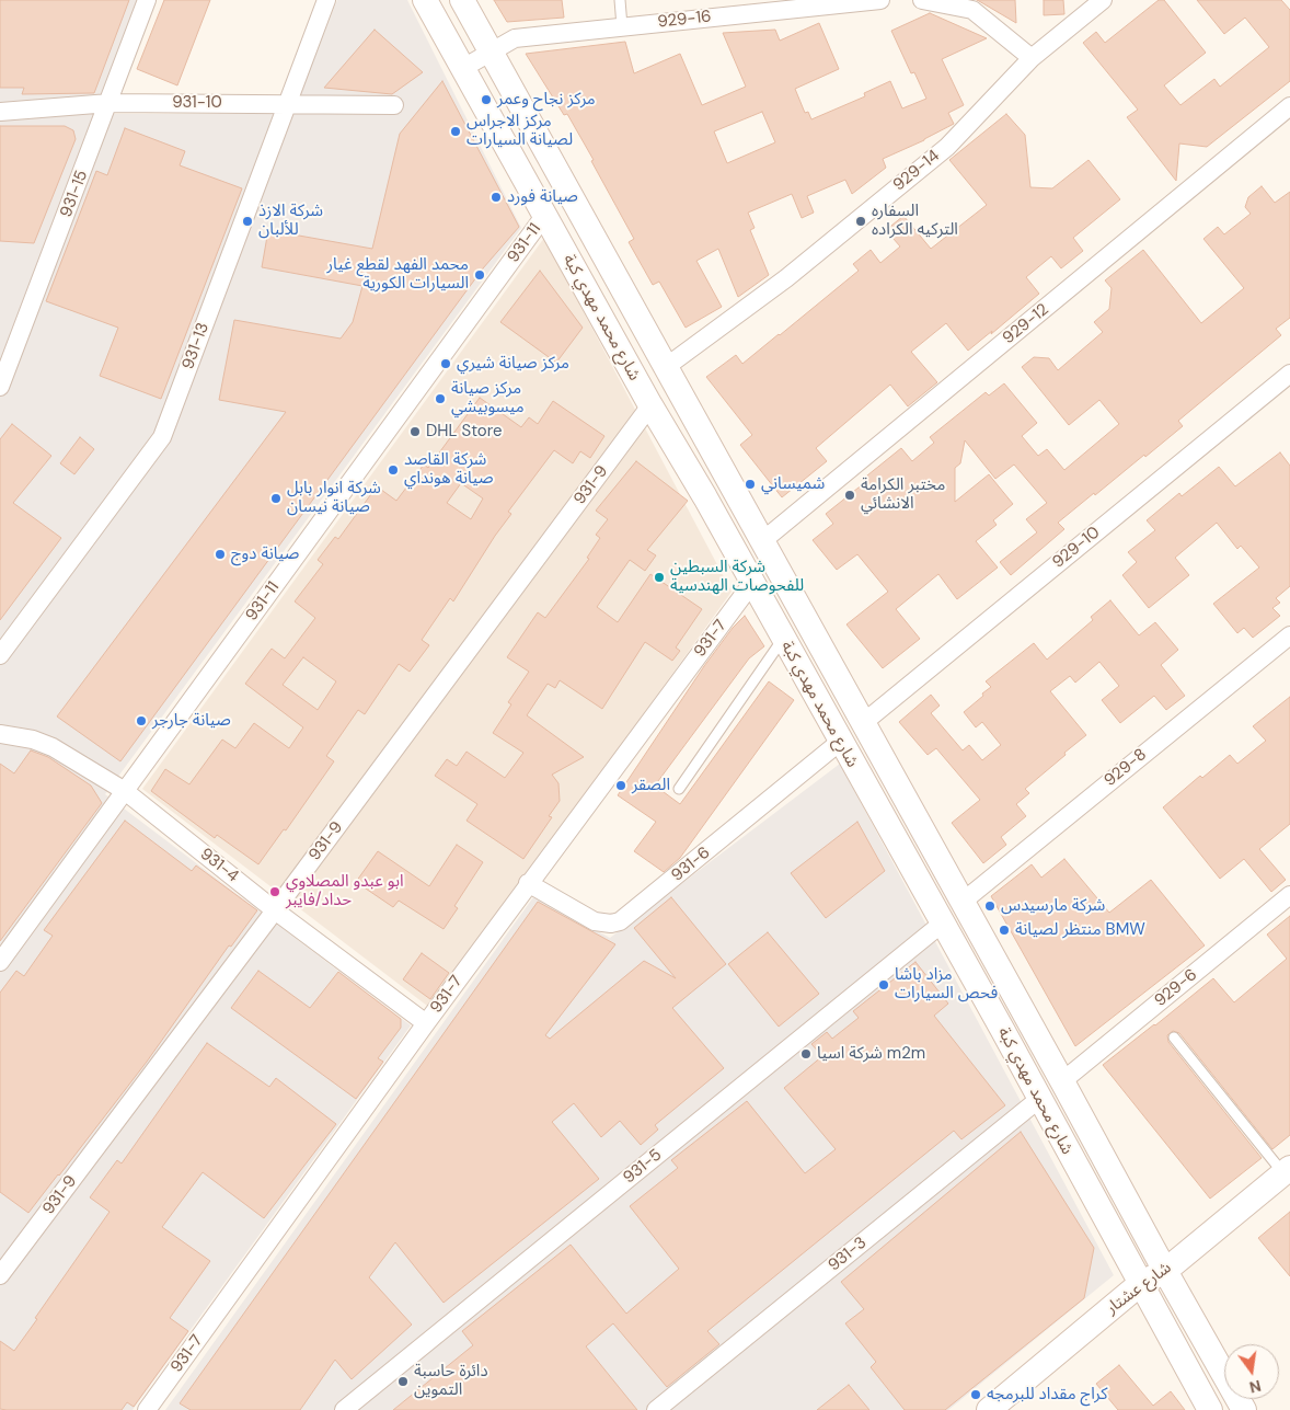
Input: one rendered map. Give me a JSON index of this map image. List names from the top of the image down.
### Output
{
  "streets": {
    "street": [
      "929-16",
      "931-10",
      "929-14",
      "931-15",
      "931-11",
      "شارع محمد مهدي كبة",
      "929-12",
      "931-13",
      "931-9",
      "929-10",
      "931-7",
      "929-8",
      "931-6",
      "931-4",
      "929-6",
      "931-5",
      "931-3",
      "شارع عشتار"
    ]
  },
  "crossings": [
    ["929-16", "شارع محمد مهدي كبة"],
    ["931-10", "931-15"],
    ["931-10", "931-13"],
    ["929-14", "شارع محمد مهدي كبة"],
    ["931-11", "شارع محمد مهدي كبة"],
    ["931-11", "931-4"],
    ["شارع محمد مهدي كبة", "929-12"],
    ["شارع محمد مهدي كبة", "931-9"],
    ["شارع محمد مهدي كبة", "929-10"],
    ["شارع محمد مهدي كبة", "931-7"],
    ["شارع محمد مهدي كبة", "929-8"],
    ["شارع محمد مهدي كبة", "931-6"],
    ["شارع محمد مهدي كبة", "929-6"],
    ["شارع محمد مهدي كبة", "931-5"],
    ["شارع محمد مهدي كبة", "931-3"],
    ["شارع محمد مهدي كبة", "شارع عشتار"],
    ["931-9", "931-4"],
    ["931-7", "931-6"],
    ["931-7", "931-4"]
  ],
  "places": [
    "مركز نجاح وعمر",
    "مركز الاجراس لصيانة السيارات",
    "صيانة فورد",
    "شركة الازذ للألبان",
    "السفاره التركيه الكراده",
    "محمد الفهد لقطع غيار السيارات الكورية",
    "مركز صيانة شيري",
    "مركز صيانة ميسوبيشي",
    "DHL Store",
    "شركة القاصد صيانة هونداي",
    "شميساني",
    "مختبر الكرامة الانشائي",
    "شركة انوار بابل صيانة نيسان",
    "صيانة دوج",
    "شركة السبطين للفحوصات الهندسية",
    "صيانة جارجر",
    "الصقر",
    "ابو عبدو المصلاوي حداد/فايبر",
    "شركة مارسيدس",
    "منتظر لصيانة BMW",
    "مزاد باشا فحص السيارات",
    "شركة اسيا m2m",
    "دائرة حاسبة التموين",
    "كراج مقداد للبرمجه"
  ],
  "north": "bottom"
}
